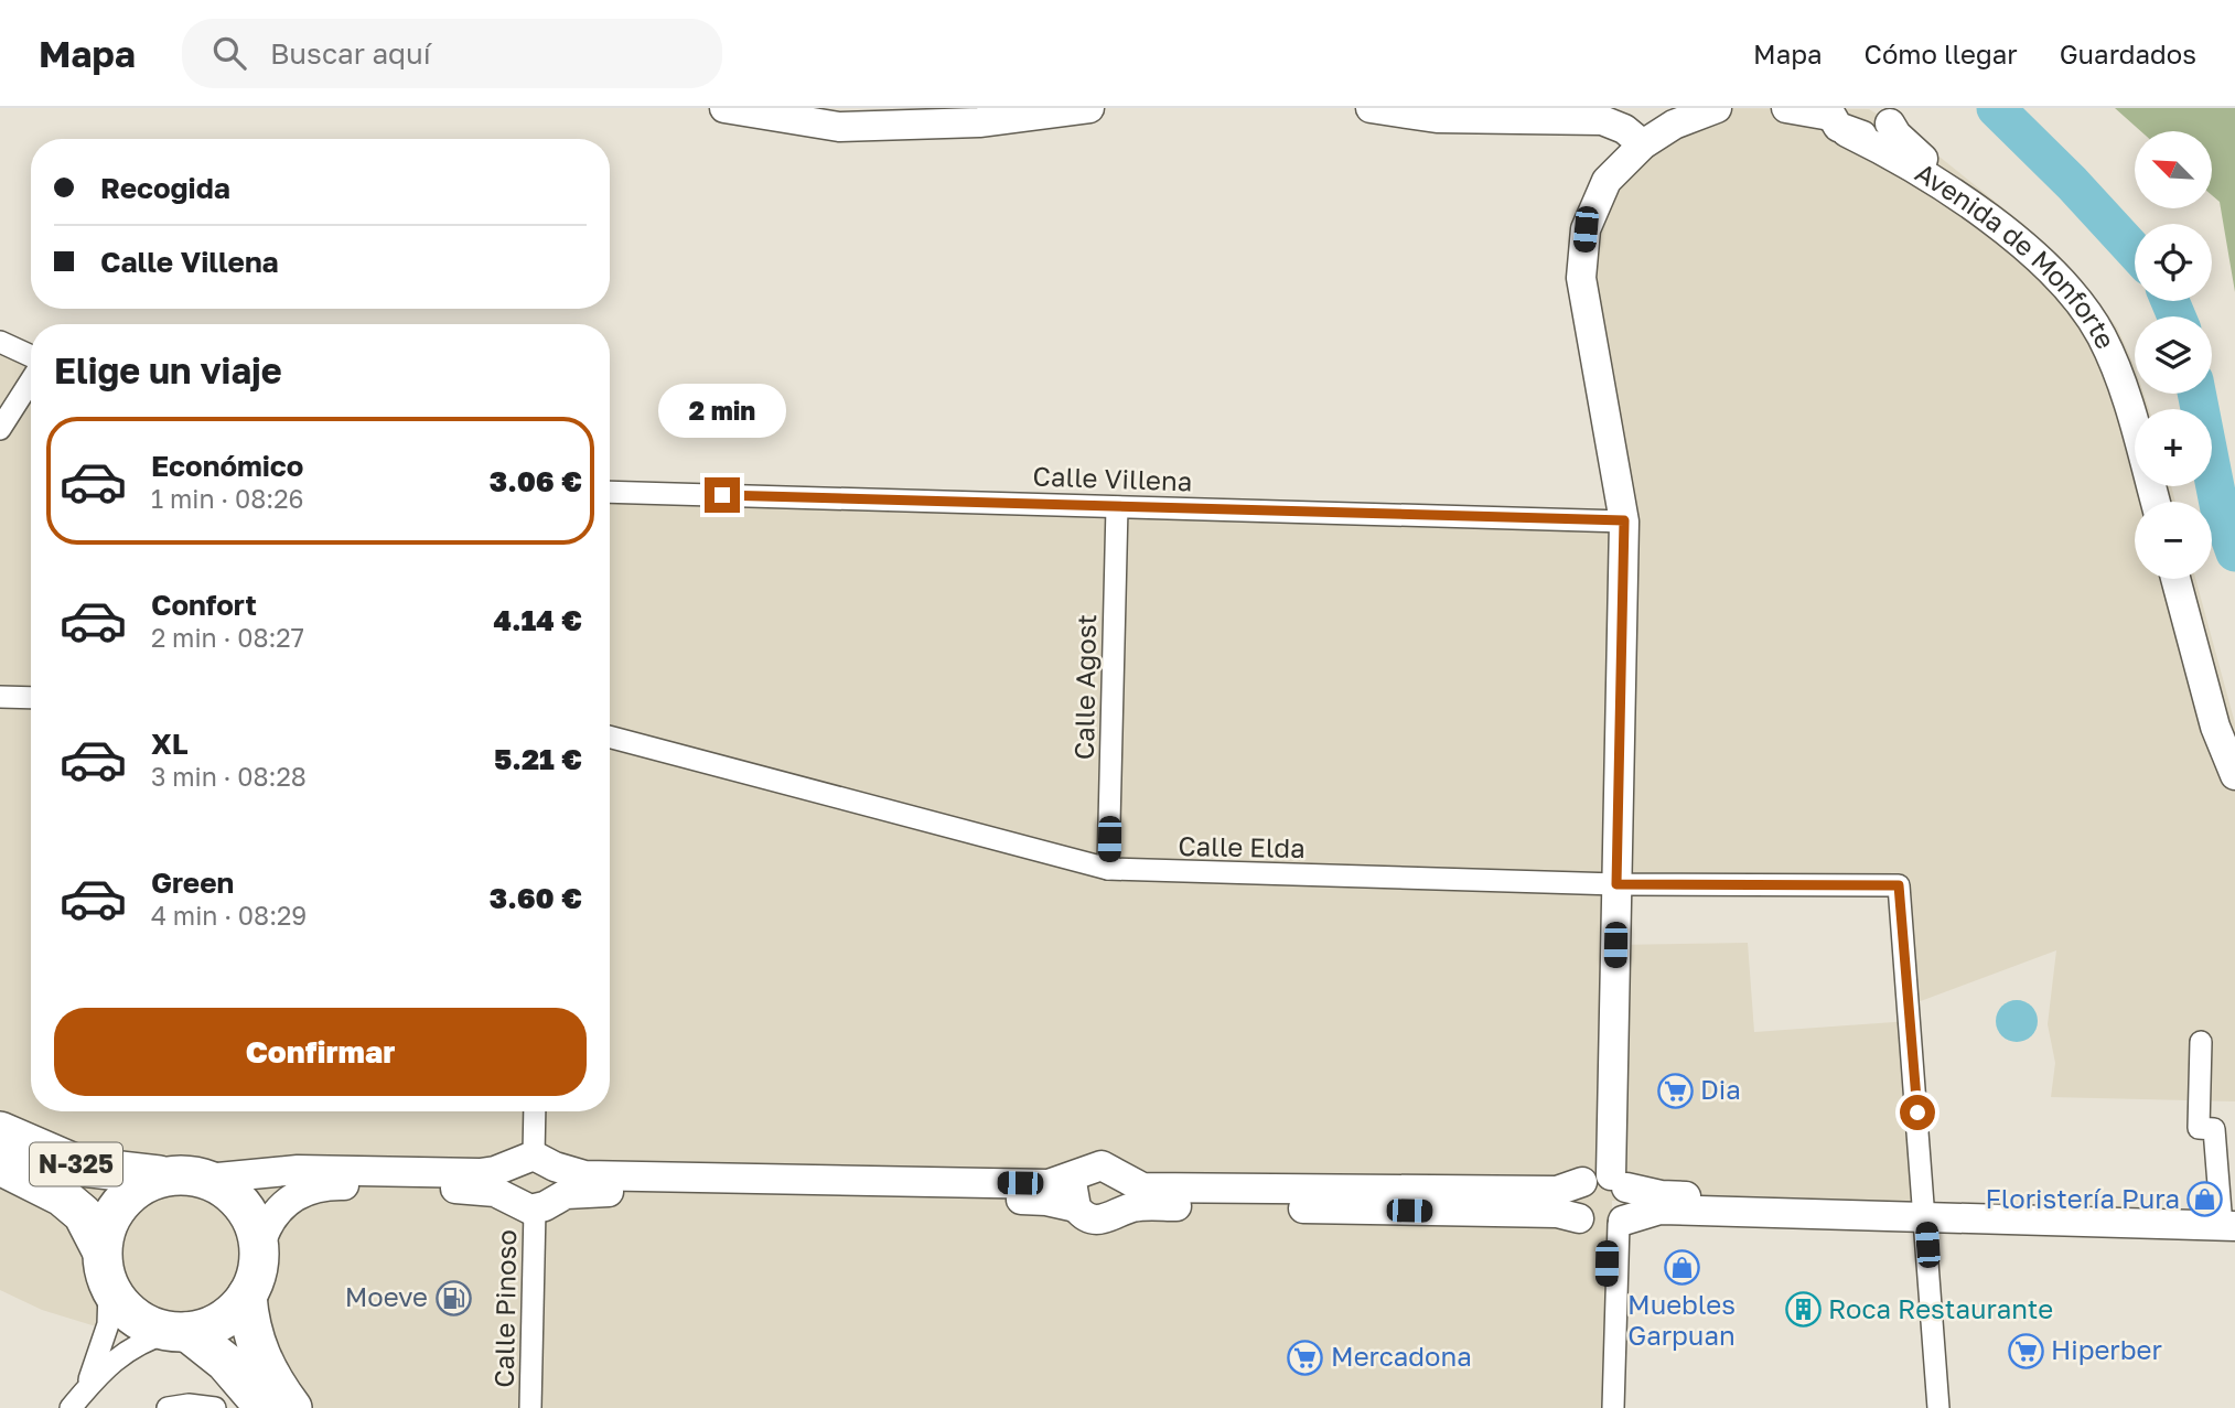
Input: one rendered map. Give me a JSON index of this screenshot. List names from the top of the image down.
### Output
{
  "streets": {
    "highway": ["N-325"],
    "main road": ["Avenida de Monforte"],
    "street": [
      "Calle Villena",
      "Calle Agost",
      "Calle Elda",
      "Calle Pinoso"
    ]
  },
  "crossings": [
    ["Calle Villena", "Calle Agost"],
    ["Calle Agost", "Calle Elda"]
  ],
  "places": {
    "supermarket": ["Dia", "Hiperber", "Mercadona"],
    "shop": ["Floristería Pura", "Muebles Garpuan"],
    "fuel station": ["Moeve"],
    "building": ["Roca Restaurante"]
  },
  "north": "top left",
  "page": {
    "header": "Mapa",
    "search": "Buscar aquí",
    "nav": ["Mapa", "Cómo llegar", "Guardados"],
    "map_buttons": ["+", "−"],
    "banner": ["Recogida", "Calle Villena"],
    "heading": "Elige un viaje",
    "bubble": "2 min",
    "list": [
      {
        "name": "Económico",
        "note": "1 min · 08:26",
        "value": "3.06 €"
      },
      {
        "name": "Confort",
        "note": "2 min · 08:27",
        "value": "4.14 €"
      },
      {
        "name": "XL",
        "note": "3 min · 08:28",
        "value": "5.21 €"
      },
      {
        "name": "Green",
        "note": "4 min · 08:29",
        "value": "3.60 €"
      }
    ],
    "buttons": "Confirmar"
  }
}
